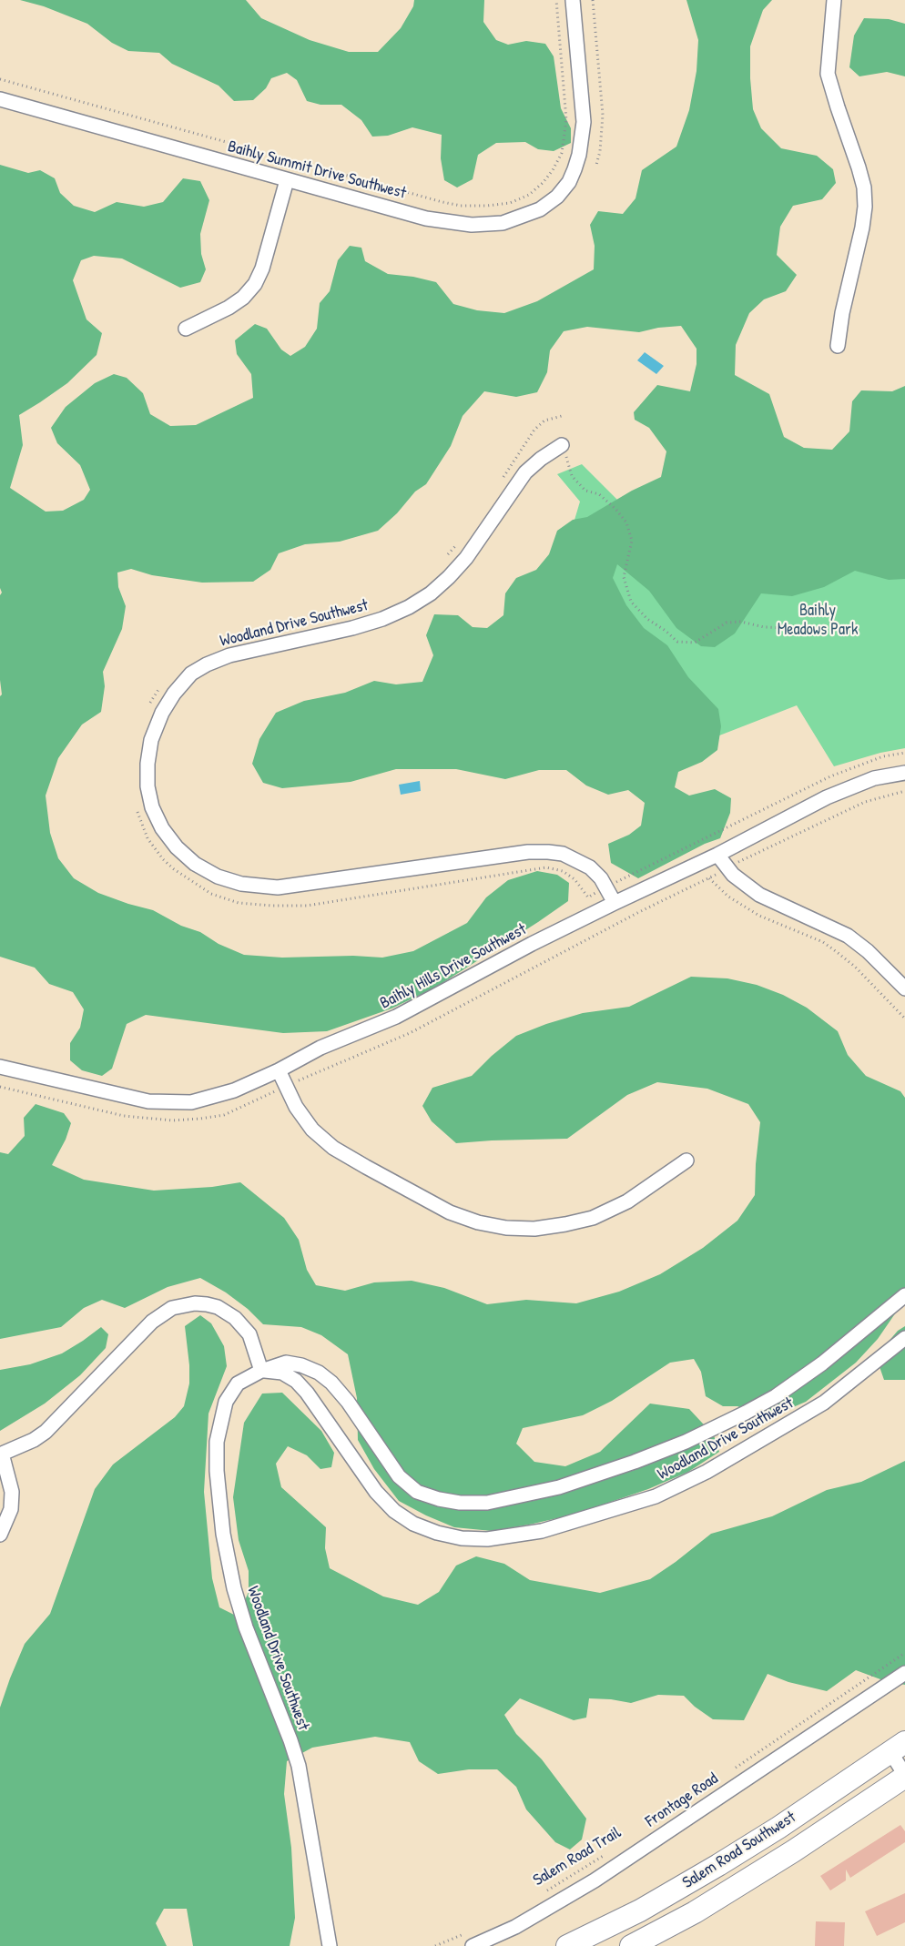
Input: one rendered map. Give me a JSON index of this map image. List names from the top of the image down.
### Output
{
  "streets": {
    "main road": ["Salem Road Southwest"],
    "street": [
      "Baihly Summit Drive Southwest",
      "Woodland Drive Southwest",
      "Baihly Hills Drive Southwest",
      "Frontage Road"
    ],
    "path": ["Salem Road Trail"]
  },
  "crossings": [
    ["Woodland Drive Southwest", "Baihly Hills Drive Southwest"]
  ],
  "parks": ["Baihly Meadows Park"]
}
